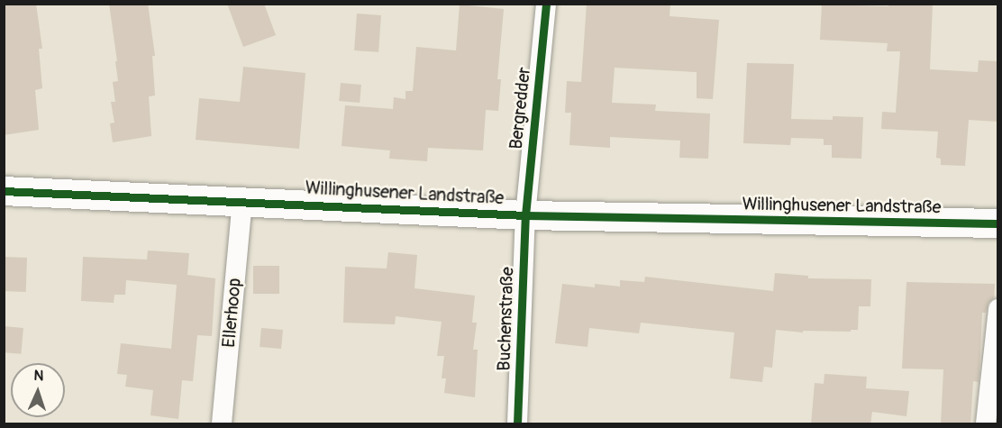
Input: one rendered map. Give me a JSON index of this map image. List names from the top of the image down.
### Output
{
  "streets": {
    "street": [
      "Bergredder",
      "Willinghusener Landstraße",
      "Ellerhoop",
      "Buchenstraße"
    ]
  },
  "crossings": [
    ["Bergredder", "Willinghusener Landstraße"],
    ["Bergredder", "Buchenstraße"],
    ["Willinghusener Landstraße", "Ellerhoop"],
    ["Willinghusener Landstraße", "Buchenstraße"]
  ],
  "north": "top"
}
